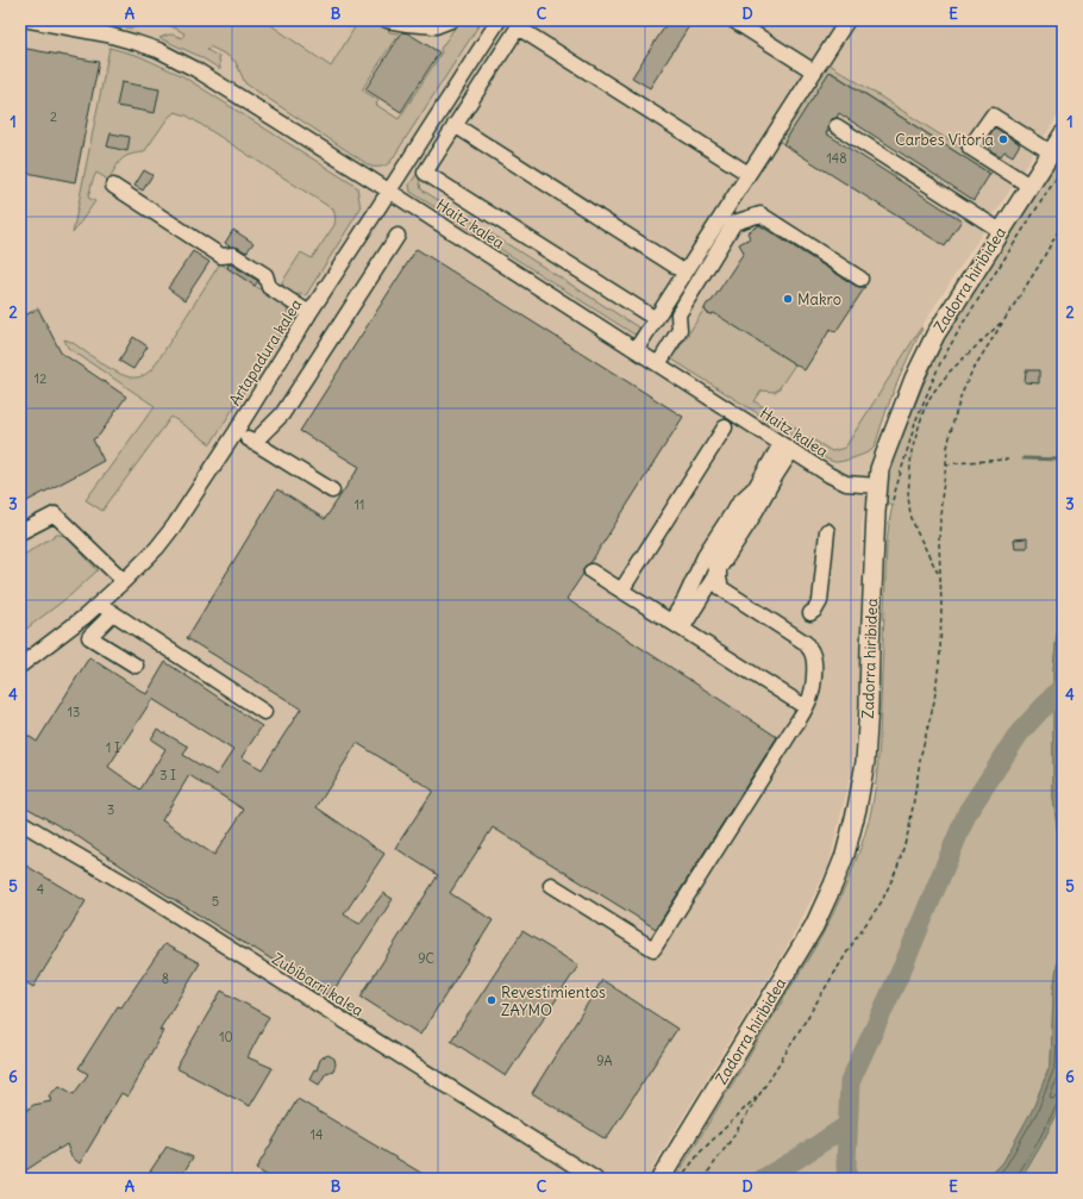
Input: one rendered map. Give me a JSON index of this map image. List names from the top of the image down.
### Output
{
  "streets": {
    "main road": ["Zadorra hiribidea"],
    "street": ["Haitz kalea", "Artapadura kalea", "Zubibarri kalea"]
  },
  "crossings": [
    ["Haitz kalea", "Zadorra hiribidea"],
    ["Haitz kalea", "Artapadura kalea"]
  ],
  "places": ["Carbes Vitoria", "Makro", "Revestimientos ZAYMO"],
  "house_numbers": [
    "2",
    "148",
    "12",
    "11",
    "13",
    "1 I",
    "3 I",
    "3",
    "4",
    "5",
    "9C",
    "8",
    "10",
    "9A",
    "14"
  ],
  "grid": {
    "columns": [
      "A",
      "B",
      "C",
      "D",
      "E"
    ],
    "rows": [
      "1",
      "2",
      "3",
      "4",
      "5",
      "6"
    ]
  }
}
